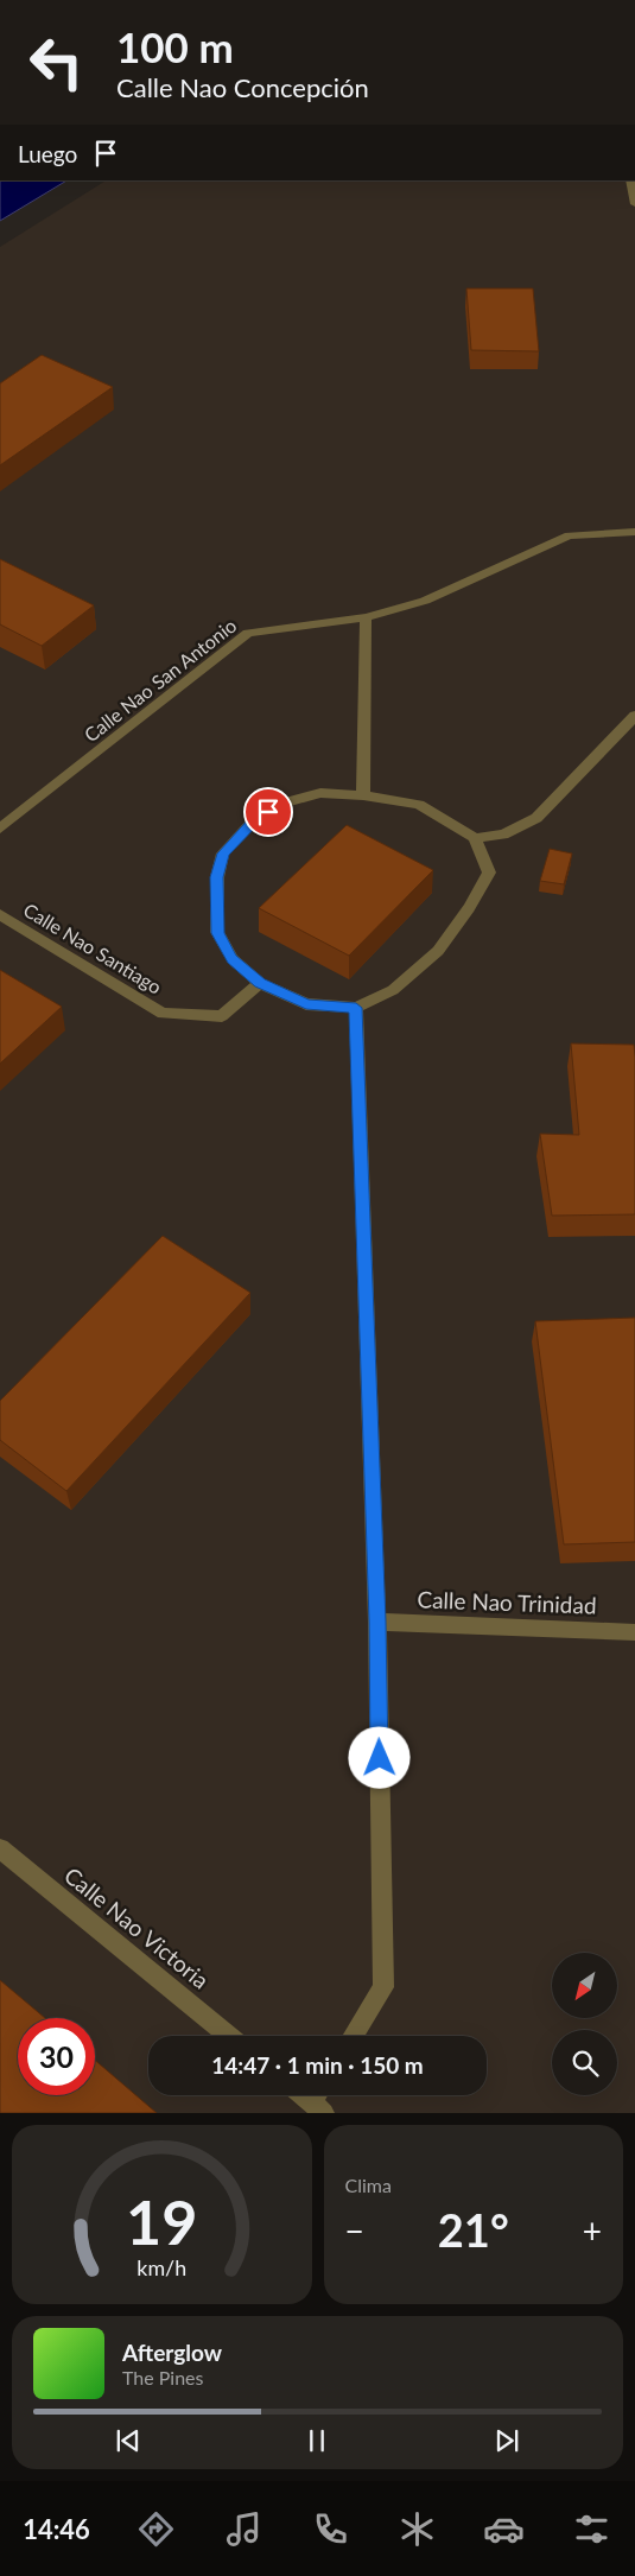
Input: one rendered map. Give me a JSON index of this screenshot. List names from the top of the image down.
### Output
{
  "streets": {
    "street": [
      "Calle Nao San Antonio",
      "Calle Nao Santiago",
      "Calle Nao Trinidad",
      "Calle Nao Victoria"
    ]
  },
  "north": "bottom left",
  "page": {
    "turn": ["100 m", "Calle Nao Concepción"],
    "then": "Luego",
    "limit": "30",
    "trip": "14:47 · 1 min · 150 m",
    "tile": "Clima",
    "heat": ["−", "21°", "+"],
    "song": ["Afterglow", "The Pines"],
    "tabs": "14:46",
    "gauge": ["19", "km/h"]
  }
}
